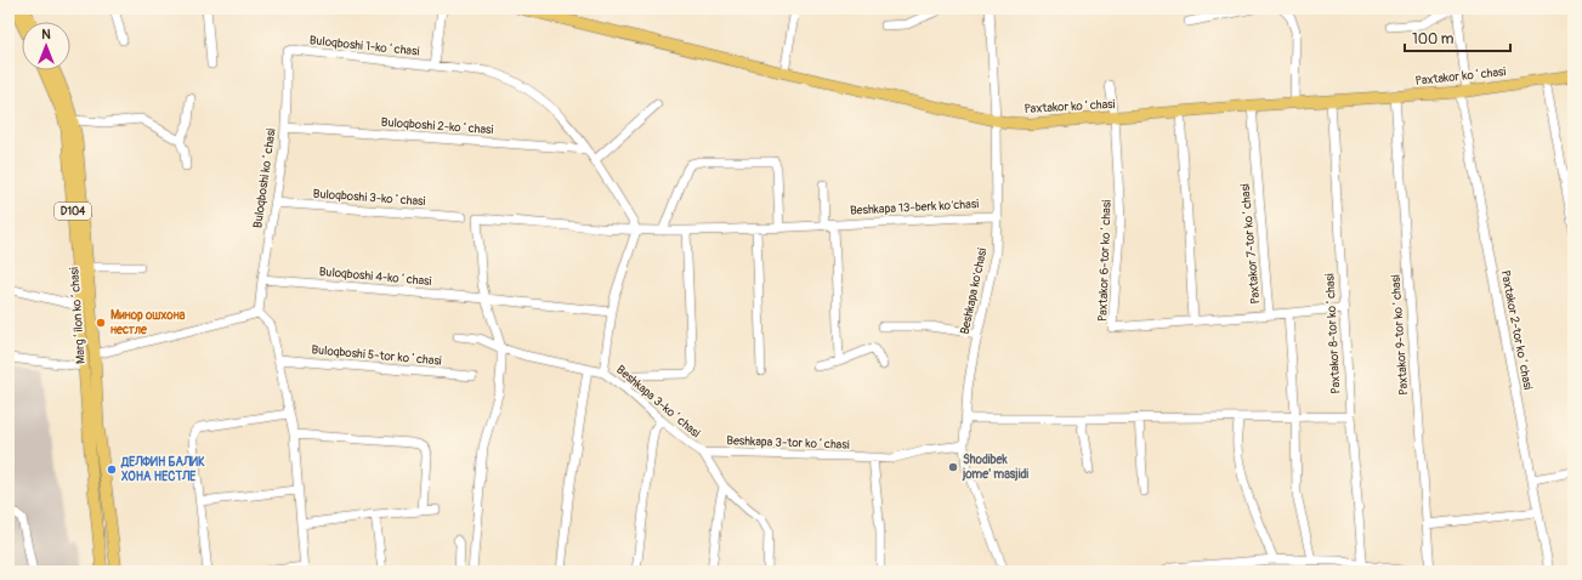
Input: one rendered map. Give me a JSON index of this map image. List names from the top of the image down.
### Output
{
  "streets": {
    "main road": ["Paxtakor koʻchasi", "D104", "Margʻilon koʻchasi"],
    "street": [
      "Buloqboshi 1-koʻchasi",
      "Buloqboshi 2-koʻchasi",
      "Buloqboshi koʻchasi",
      "Buloqboshi 3-koʻchasi",
      "Beshkapa 13-berk koʼchasi",
      "Paxtakor 7-tor koʻchasi",
      "Paxtakor 6-tor koʻchasi",
      "Buloqboshi 4-koʻchasi",
      "Beshkapa ko'chasi",
      "Paxtakor 2-tor koʻchasi",
      "Paxtakor 8-tor koʻchasi",
      "Paxtakor 9-tor koʻchasi",
      "Buloqboshi 5-tor koʻchasi",
      "Beshkapa 3-koʻchasi",
      "Beshkapa 3-tor koʻchasi"
    ]
  },
  "crossings": [
    ["Buloqboshi 1-koʻchasi", "Buloqboshi koʻchasi"],
    ["Paxtakor koʻchasi", "Paxtakor 7-tor koʻchasi"],
    ["Paxtakor koʻchasi", "Paxtakor 6-tor koʻchasi"],
    ["Paxtakor koʻchasi", "Beshkapa ko'chasi"],
    ["Paxtakor koʻchasi", "Paxtakor 2-tor koʻchasi"],
    ["Paxtakor koʻchasi", "Paxtakor 8-tor koʻchasi"],
    ["Paxtakor koʻchasi", "Paxtakor 9-tor koʻchasi"],
    ["Buloqboshi 2-koʻchasi", "Buloqboshi koʻchasi"],
    ["Buloqboshi koʻchasi", "Buloqboshi 3-koʻchasi"],
    ["Buloqboshi koʻchasi", "Buloqboshi 4-koʻchasi"],
    ["Beshkapa 13-berk koʼchasi", "Buloqboshi 4-koʻchasi"],
    ["Beshkapa 13-berk koʼchasi", "Beshkapa ko'chasi"],
    ["Paxtakor 7-tor koʻchasi", "Paxtakor 6-tor koʻchasi"],
    ["Paxtakor 7-tor koʻchasi", "Paxtakor 8-tor koʻchasi"],
    ["Beshkapa ko'chasi", "Beshkapa 3-tor koʻchasi"],
    ["Beshkapa 3-koʻchasi", "Beshkapa 3-tor koʻchasi"]
  ],
  "places": ["Минор ошхона нестле", "Shodibek jome' masjidi", "ДЕЛФИН БАЛИК ХОНА НЕСТЛЕ"],
  "scale_bar": "100 m",
  "north": "top"
}
